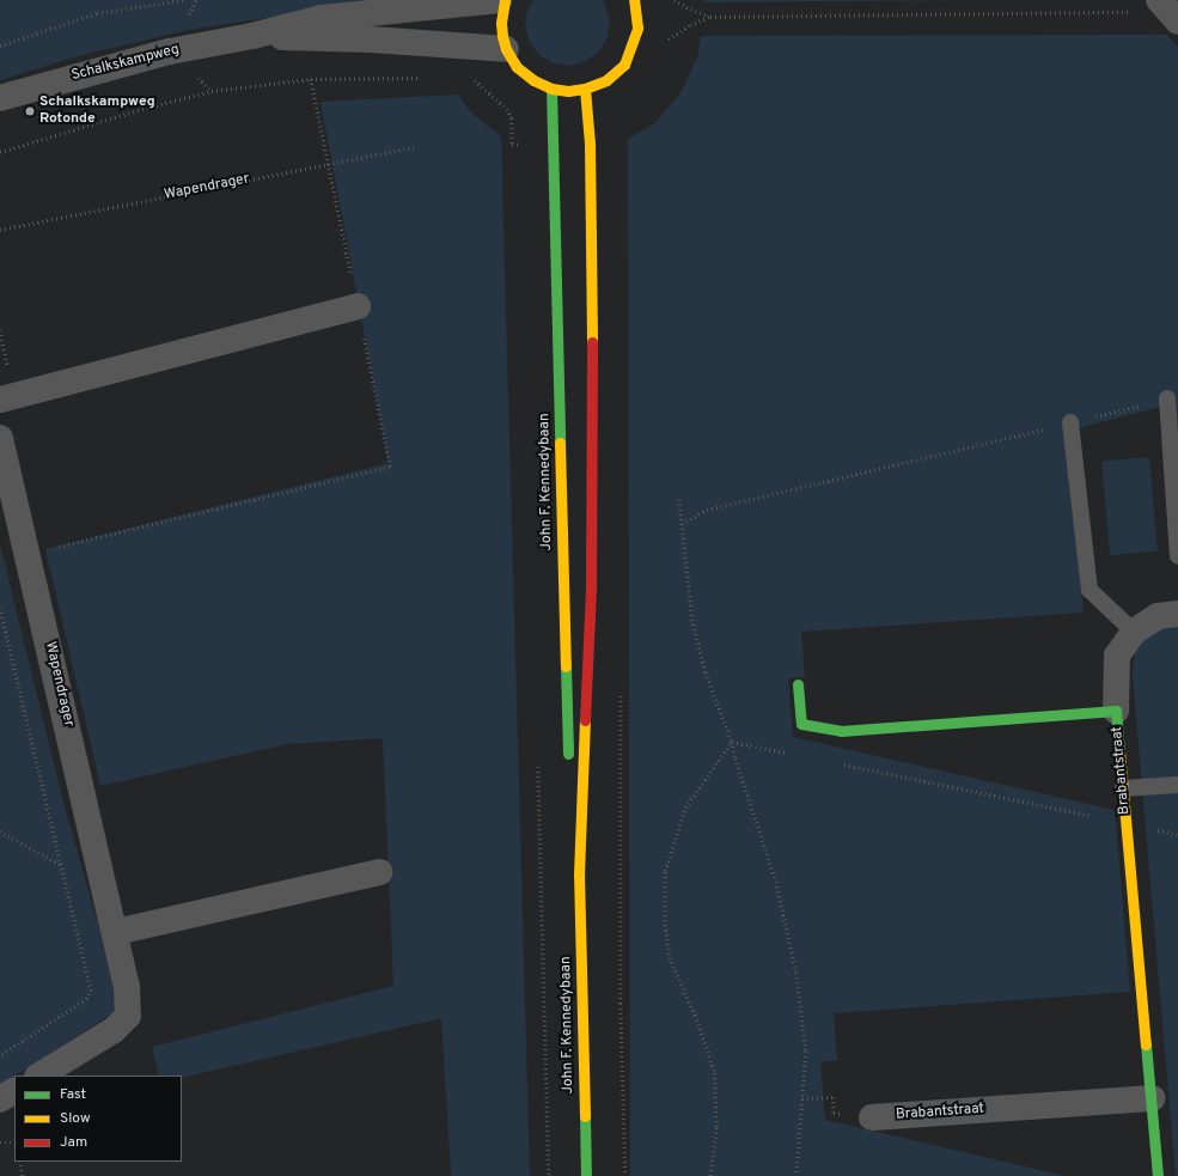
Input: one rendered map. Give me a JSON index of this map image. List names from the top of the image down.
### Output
{
  "streets": {
    "main road": ["John F. Kennedybaan", "Brabantstraat"],
    "street": ["Schalkskampweg", "Wapendrager"]
  },
  "places": ["Schalkskampweg Rotonde"],
  "legend": ["Fast", "Slow", "Jam"]
}
